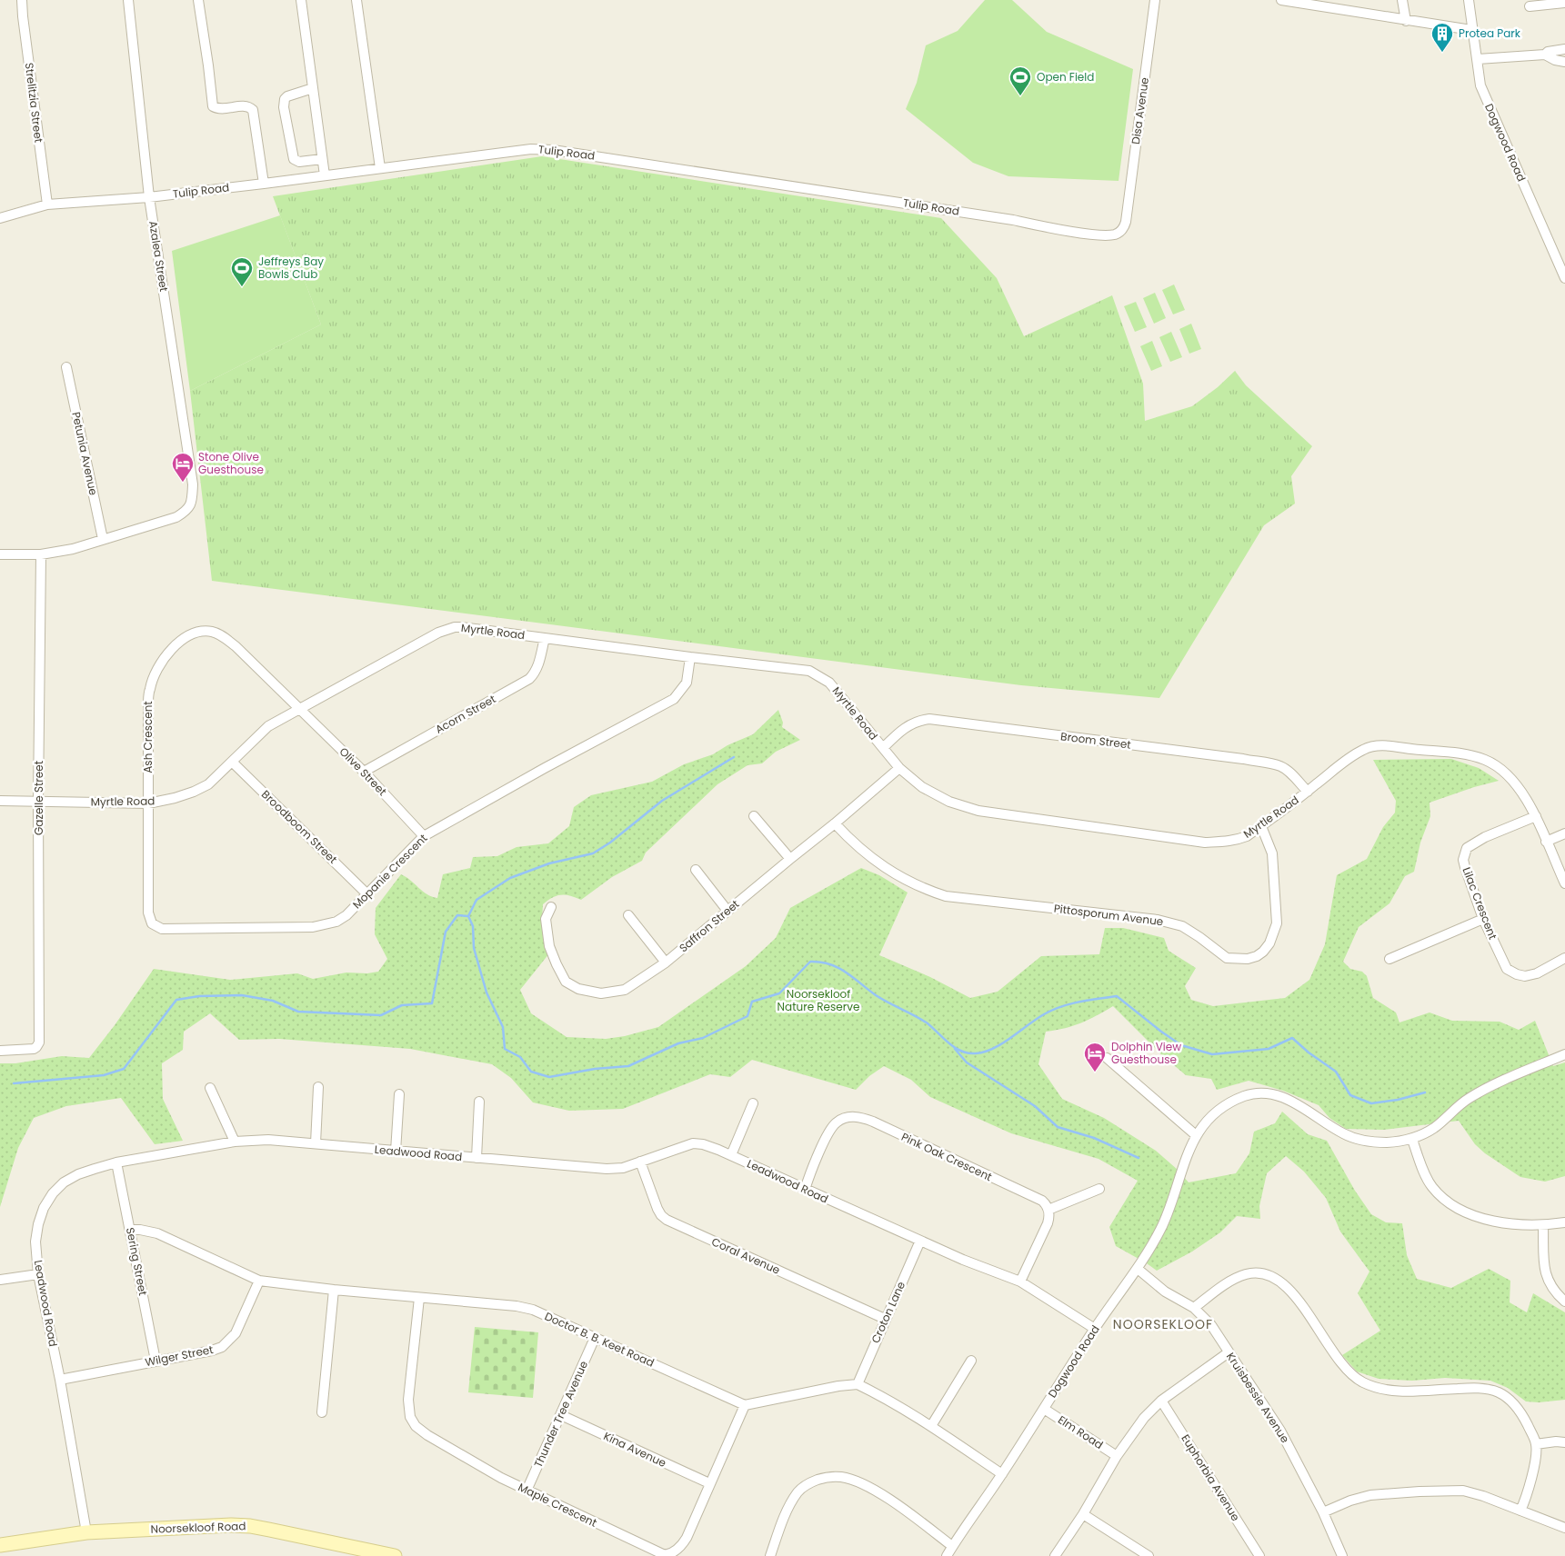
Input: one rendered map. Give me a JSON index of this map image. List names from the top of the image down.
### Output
{
  "streets": {
    "street": [
      "Strelitzia Street",
      "Disa Avenue",
      "Dogwood Road",
      "Tulip Road",
      "Azalea Street",
      "Petunia Avenue",
      "Myrtle Road",
      "Acorn Street",
      "Ash Crescent",
      "Broom Street",
      "Olive Street",
      "Gazelle Street",
      "Broodboom Street",
      "Mopanie Crescent",
      "Lilac Crescent",
      "Pittosporum Avenue",
      "Saffron Street",
      "Leadwood Road",
      "Pink Oak Crescent",
      "Coral Avenue",
      "Sering Street",
      "Croton Lane",
      "Doctor B. B. Keet Road",
      "Wilger Street",
      "Kruisbessie Avenue",
      "Thunder Tree Avenue",
      "Elm Road",
      "Kina Avenue",
      "Euphorbia Avenue",
      "Maple Crescent",
      "Noorsekloof Road"
    ]
  },
  "crossings": [
    ["Strelitzia Street", "Tulip Road"],
    ["Disa Avenue", "Tulip Road"],
    ["Dogwood Road", "Leadwood Road"],
    ["Dogwood Road", "Kruisbessie Avenue"],
    ["Dogwood Road", "Elm Road"],
    ["Tulip Road", "Azalea Street"],
    ["Azalea Street", "Petunia Avenue"],
    ["Myrtle Road", "Acorn Street"],
    ["Myrtle Road", "Ash Crescent"],
    ["Myrtle Road", "Broom Street"],
    ["Myrtle Road", "Olive Street"],
    ["Myrtle Road", "Gazelle Street"],
    ["Myrtle Road", "Broodboom Street"],
    ["Myrtle Road", "Mopanie Crescent"],
    ["Myrtle Road", "Lilac Crescent"],
    ["Myrtle Road", "Pittosporum Avenue"],
    ["Myrtle Road", "Saffron Street"],
    ["Acorn Street", "Olive Street"],
    ["Ash Crescent", "Olive Street"],
    ["Ash Crescent", "Mopanie Crescent"],
    ["Olive Street", "Mopanie Crescent"],
    ["Broodboom Street", "Mopanie Crescent"],
    ["Pittosporum Avenue", "Saffron Street"],
    ["Leadwood Road", "Pink Oak Crescent"],
    ["Leadwood Road", "Coral Avenue"],
    ["Leadwood Road", "Sering Street"],
    ["Leadwood Road", "Croton Lane"],
    ["Leadwood Road", "Wilger Street"],
    ["Leadwood Road", "Noorsekloof Road"],
    ["Coral Avenue", "Croton Lane"],
    ["Sering Street", "Doctor B. B. Keet Road"],
    ["Sering Street", "Wilger Street"],
    ["Doctor B. B. Keet Road", "Wilger Street"],
    ["Doctor B. B. Keet Road", "Thunder Tree Avenue"],
    ["Doctor B. B. Keet Road", "Maple Crescent"],
    ["Thunder Tree Avenue", "Kina Avenue"],
    ["Thunder Tree Avenue", "Maple Crescent"],
    ["Kina Avenue", "Maple Crescent"]
  ],
  "districts": ["NOORSEKLOOF"],
  "parks": ["Noorsekloof Nature Reserve"],
  "places": {
    "building": ["Protea Park"],
    "sports": ["Open Field", "Jeffreys Bay Bowls Club"],
    "hotel": ["Stone Olive Guesthouse", "Dolphin View Guesthouse"]
  }
}
